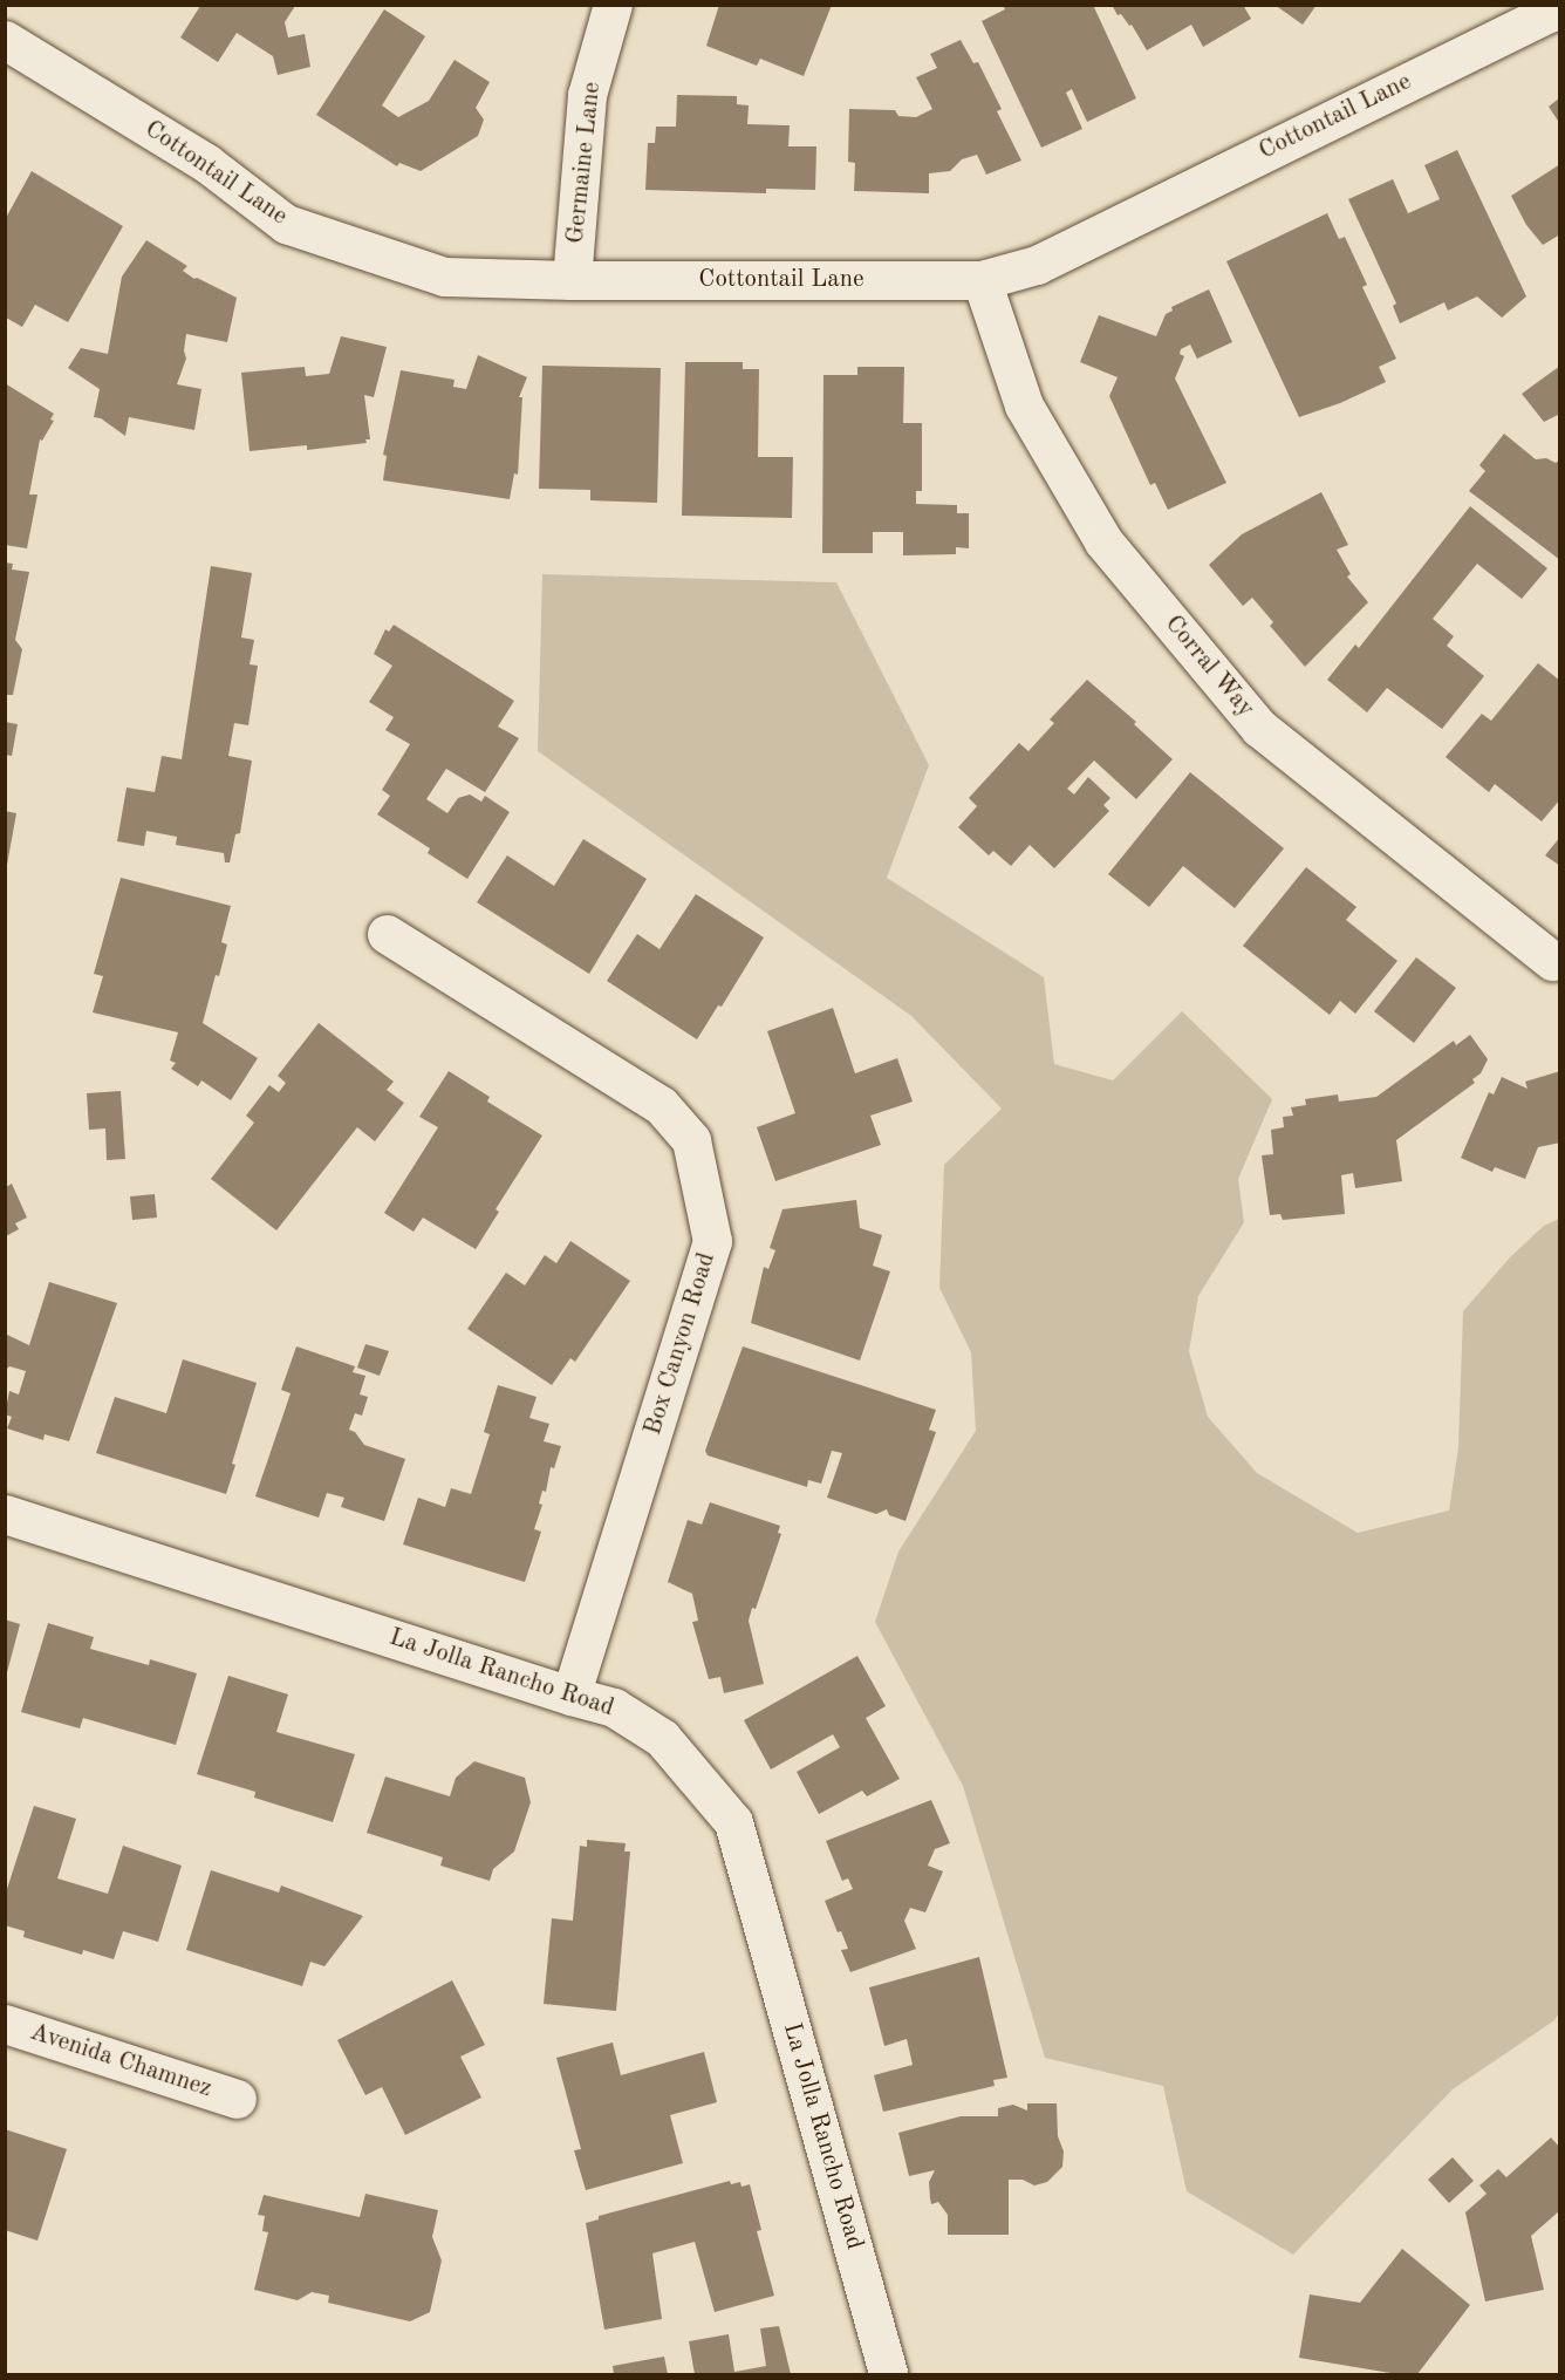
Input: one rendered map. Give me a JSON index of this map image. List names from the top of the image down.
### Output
{
  "streets": {
    "street": [
      "Cottontail Lane",
      "Germaine Lane",
      "Corral Way",
      "Box Canyon Road",
      "La Jolla Rancho Road",
      "Avenida Chamnez"
    ]
  },
  "crossings": [
    ["Cottontail Lane", "Germaine Lane"],
    ["Cottontail Lane", "Corral Way"],
    ["Box Canyon Road", "La Jolla Rancho Road"]
  ]
}
